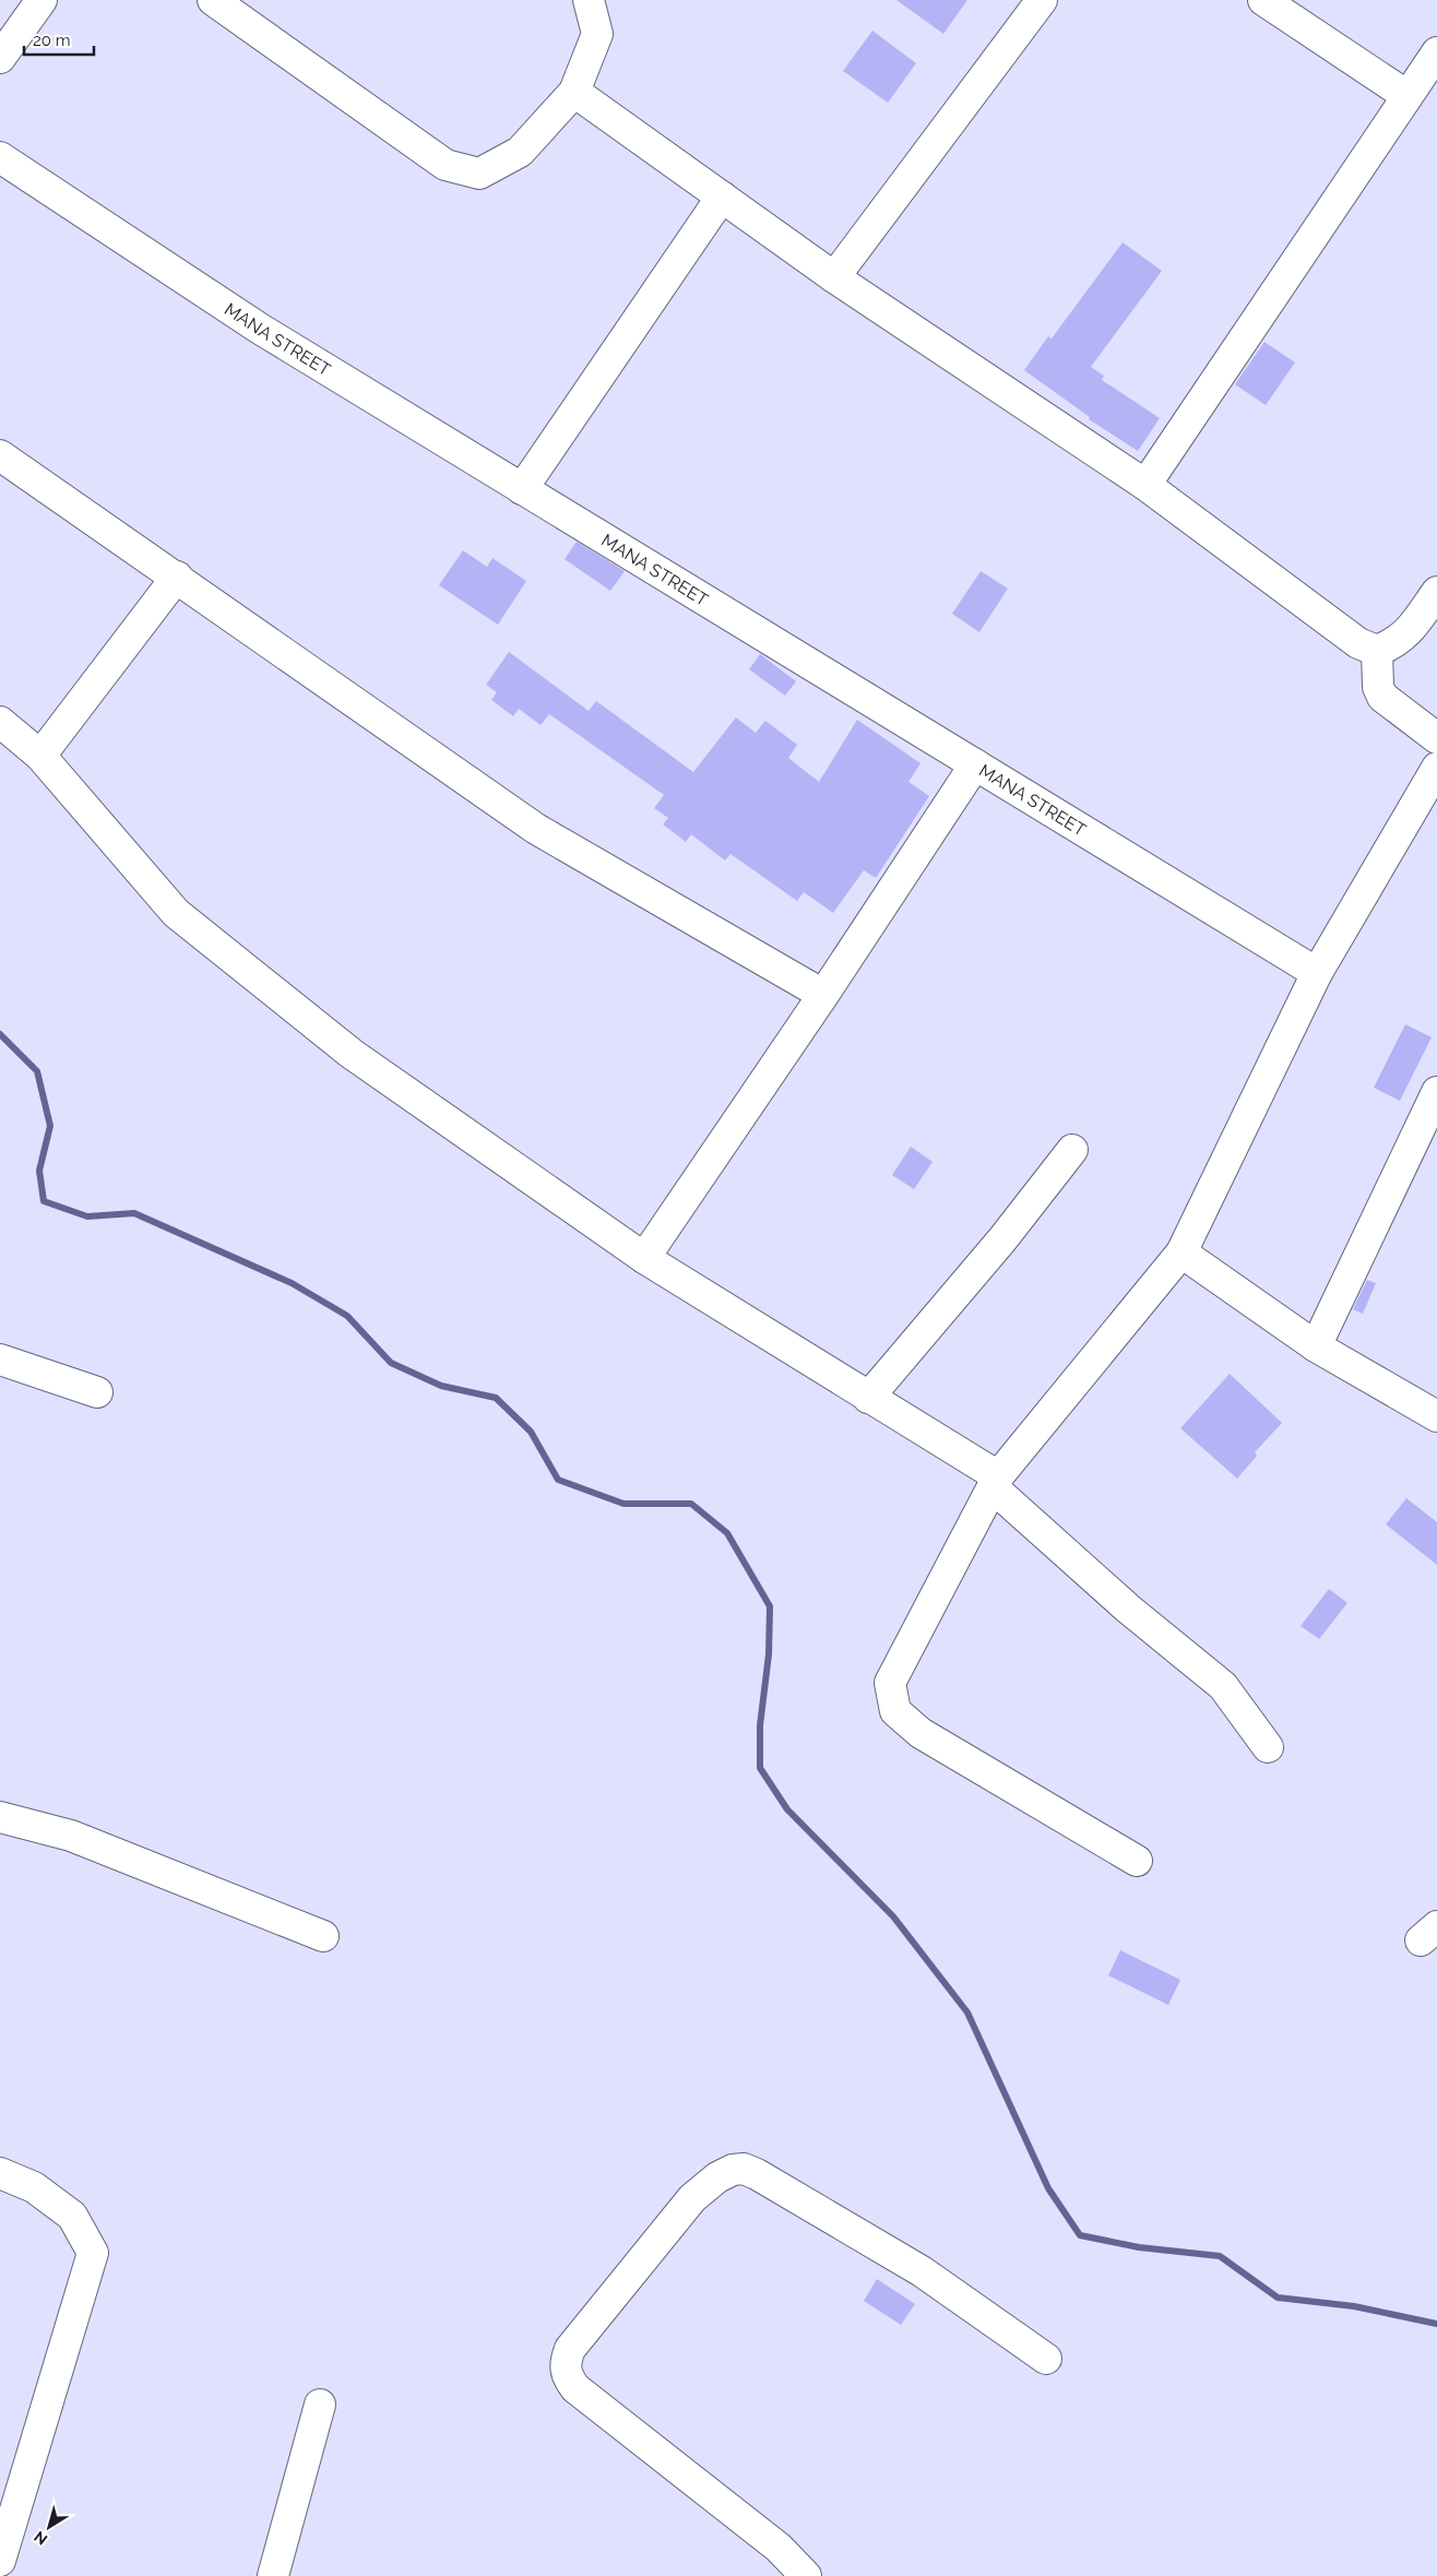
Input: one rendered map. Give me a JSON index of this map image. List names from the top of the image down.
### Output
{
  "streets": {
    "street": ["MANA STREET"]
  },
  "scale_bar": "20 m",
  "north": "bottom left"
}
